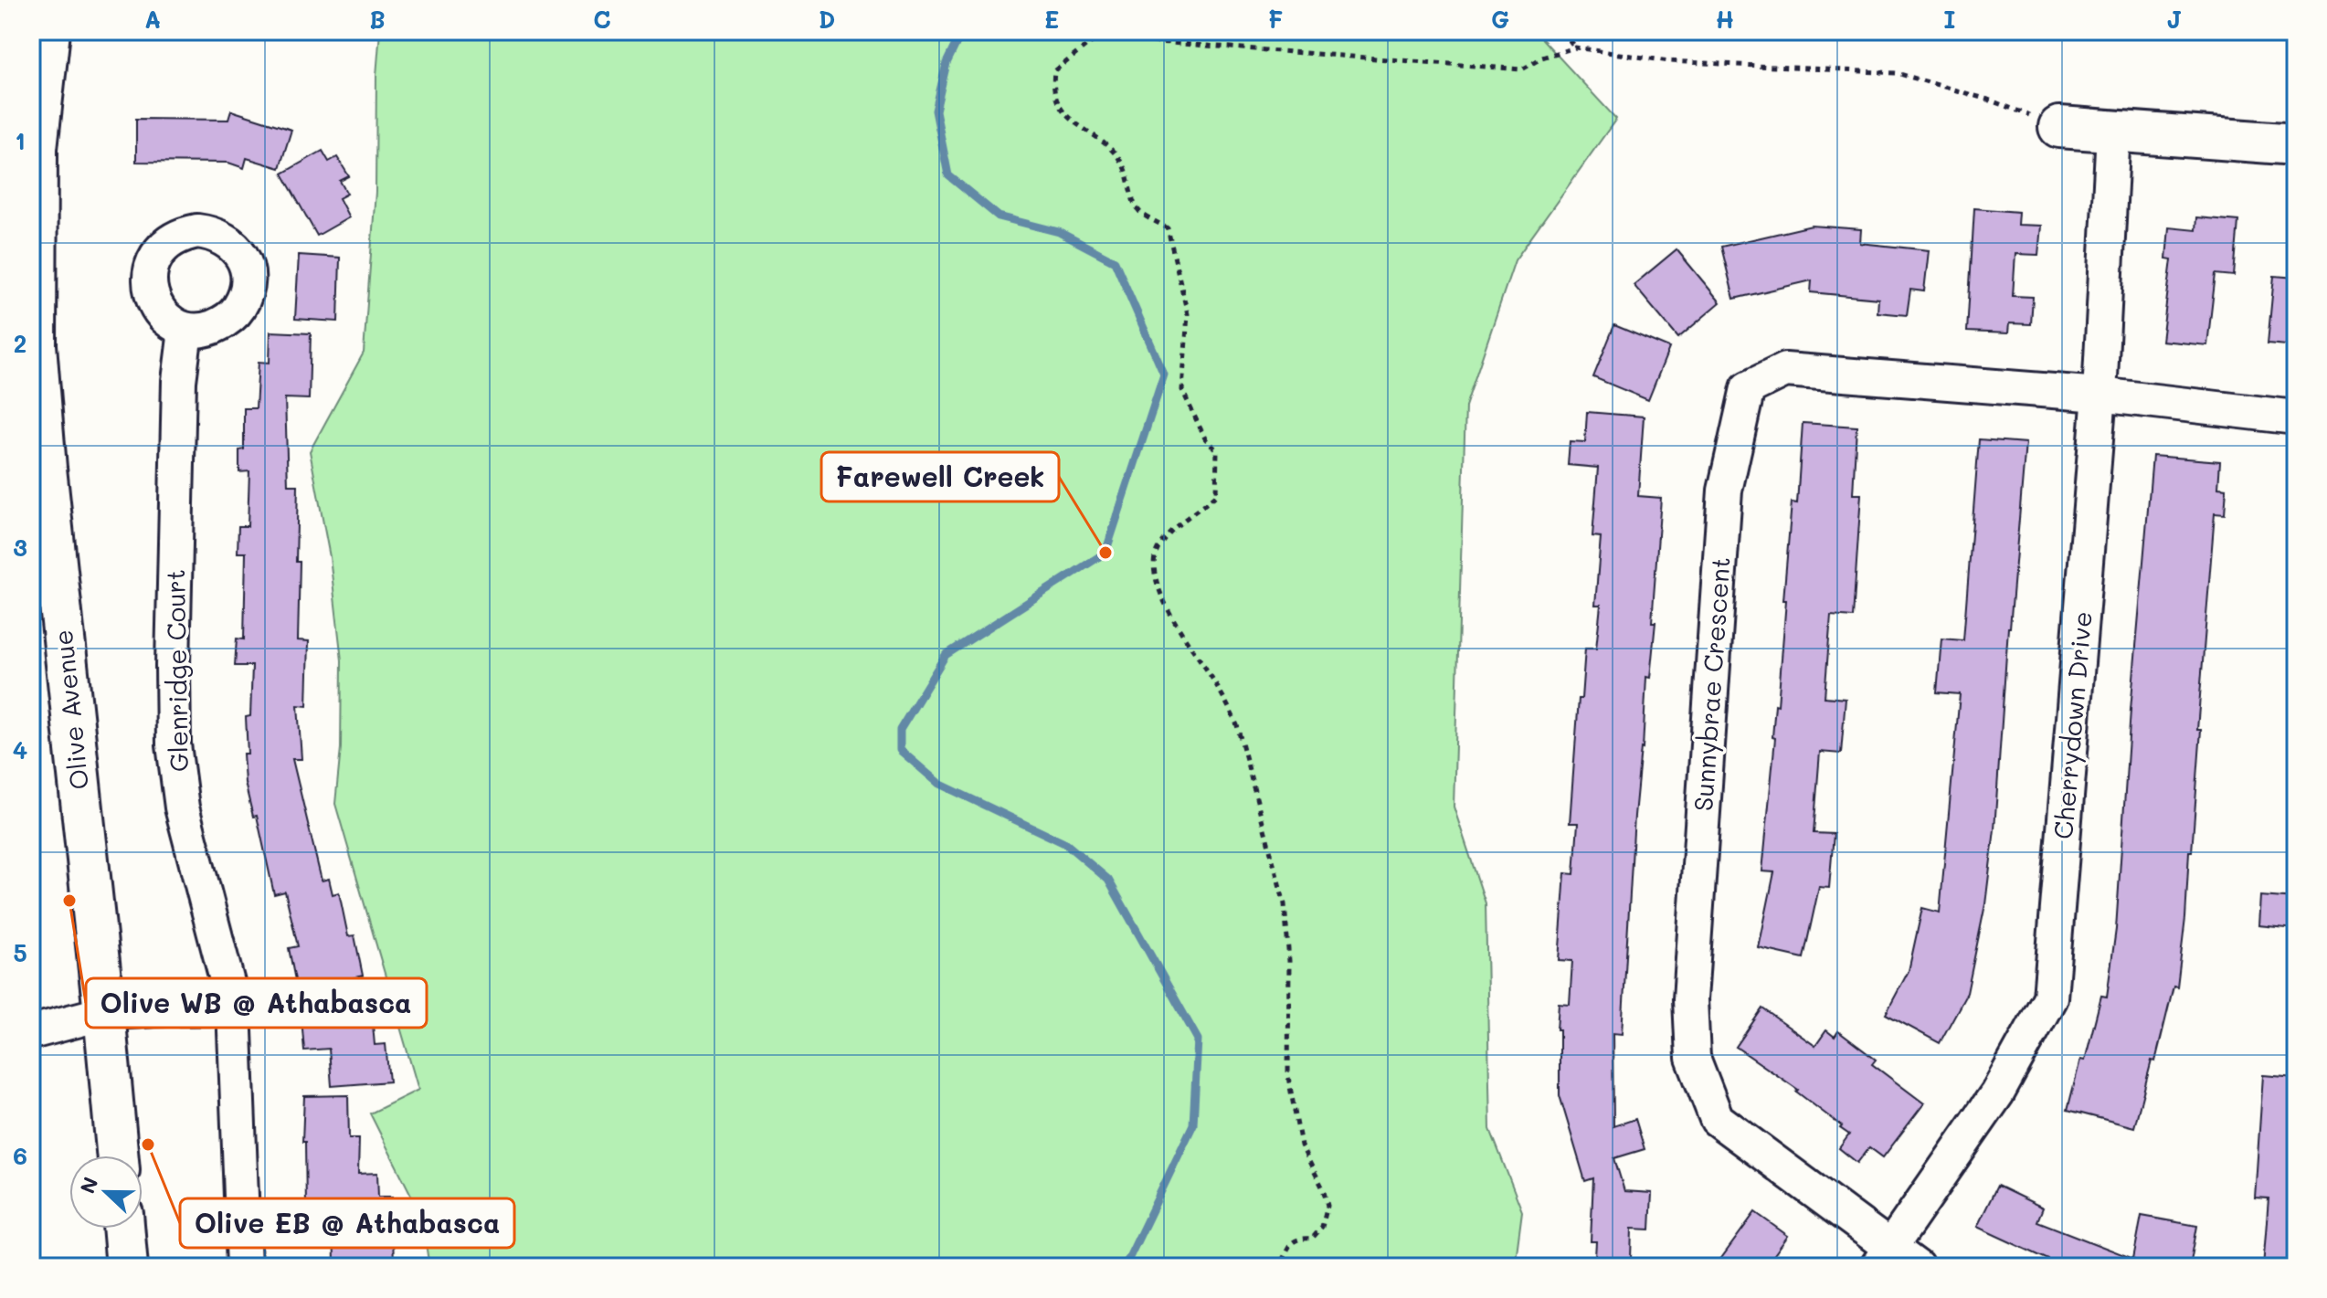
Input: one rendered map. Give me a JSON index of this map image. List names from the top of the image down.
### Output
{
  "streets": {
    "main road": ["Olive Avenue"],
    "street": ["Glenridge Court", "Sunnybrae Crescent", "Cherrydown Drive"]
  },
  "crossings": [
    ["Sunnybrae Crescent", "Cherrydown Drive"]
  ],
  "places": ["Farewell Creek", "Olive WB @ Athabasca", "Olive EB @ Athabasca"],
  "north": "left",
  "grid": {
    "columns": [
      "A",
      "B",
      "C",
      "D",
      "E",
      "F",
      "G",
      "H",
      "I",
      "J"
    ],
    "rows": [
      "1",
      "2",
      "3",
      "4",
      "5",
      "6"
    ]
  }
}
